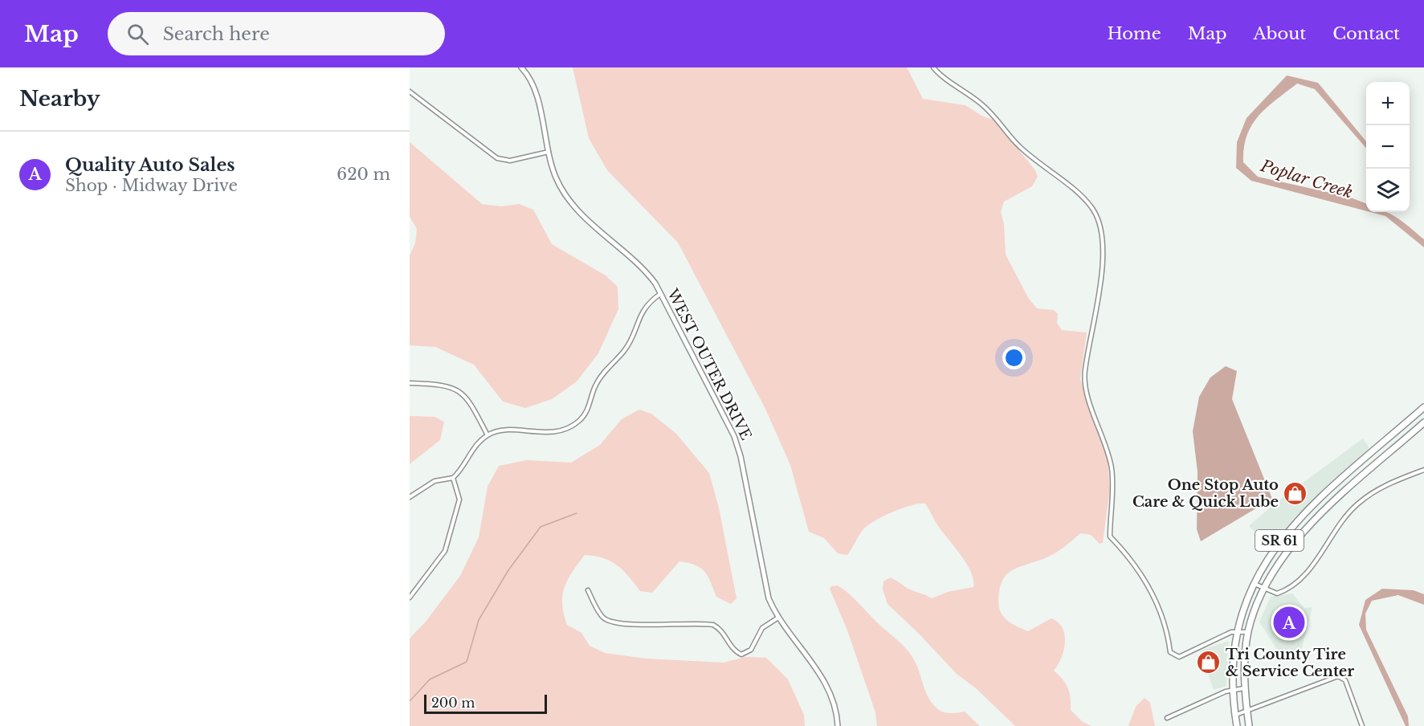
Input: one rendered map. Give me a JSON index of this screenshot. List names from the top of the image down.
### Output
{
  "streets": {
    "highway": ["SR 61"],
    "street": ["WEST OUTER DRIVE"]
  },
  "water": ["Poplar Creek"],
  "places": {
    "shop": ["One Stop Auto Care & Quick Lube", "Tri County Tire & Service Center"]
  },
  "scale_bar": "200 m",
  "page": {
    "header": "Map",
    "search": "Search here",
    "nav": [
      "Home",
      "Map",
      "About",
      "Contact"
    ],
    "heading": "Nearby",
    "map_buttons": ["+", "−"],
    "list": [
      {
        "mark": "A",
        "name": "Quality Auto Sales",
        "note": "Shop · Midway Drive",
        "value": "620 m"
      }
    ],
    "pins": "A",
    "scale": "200 m"
  }
}
